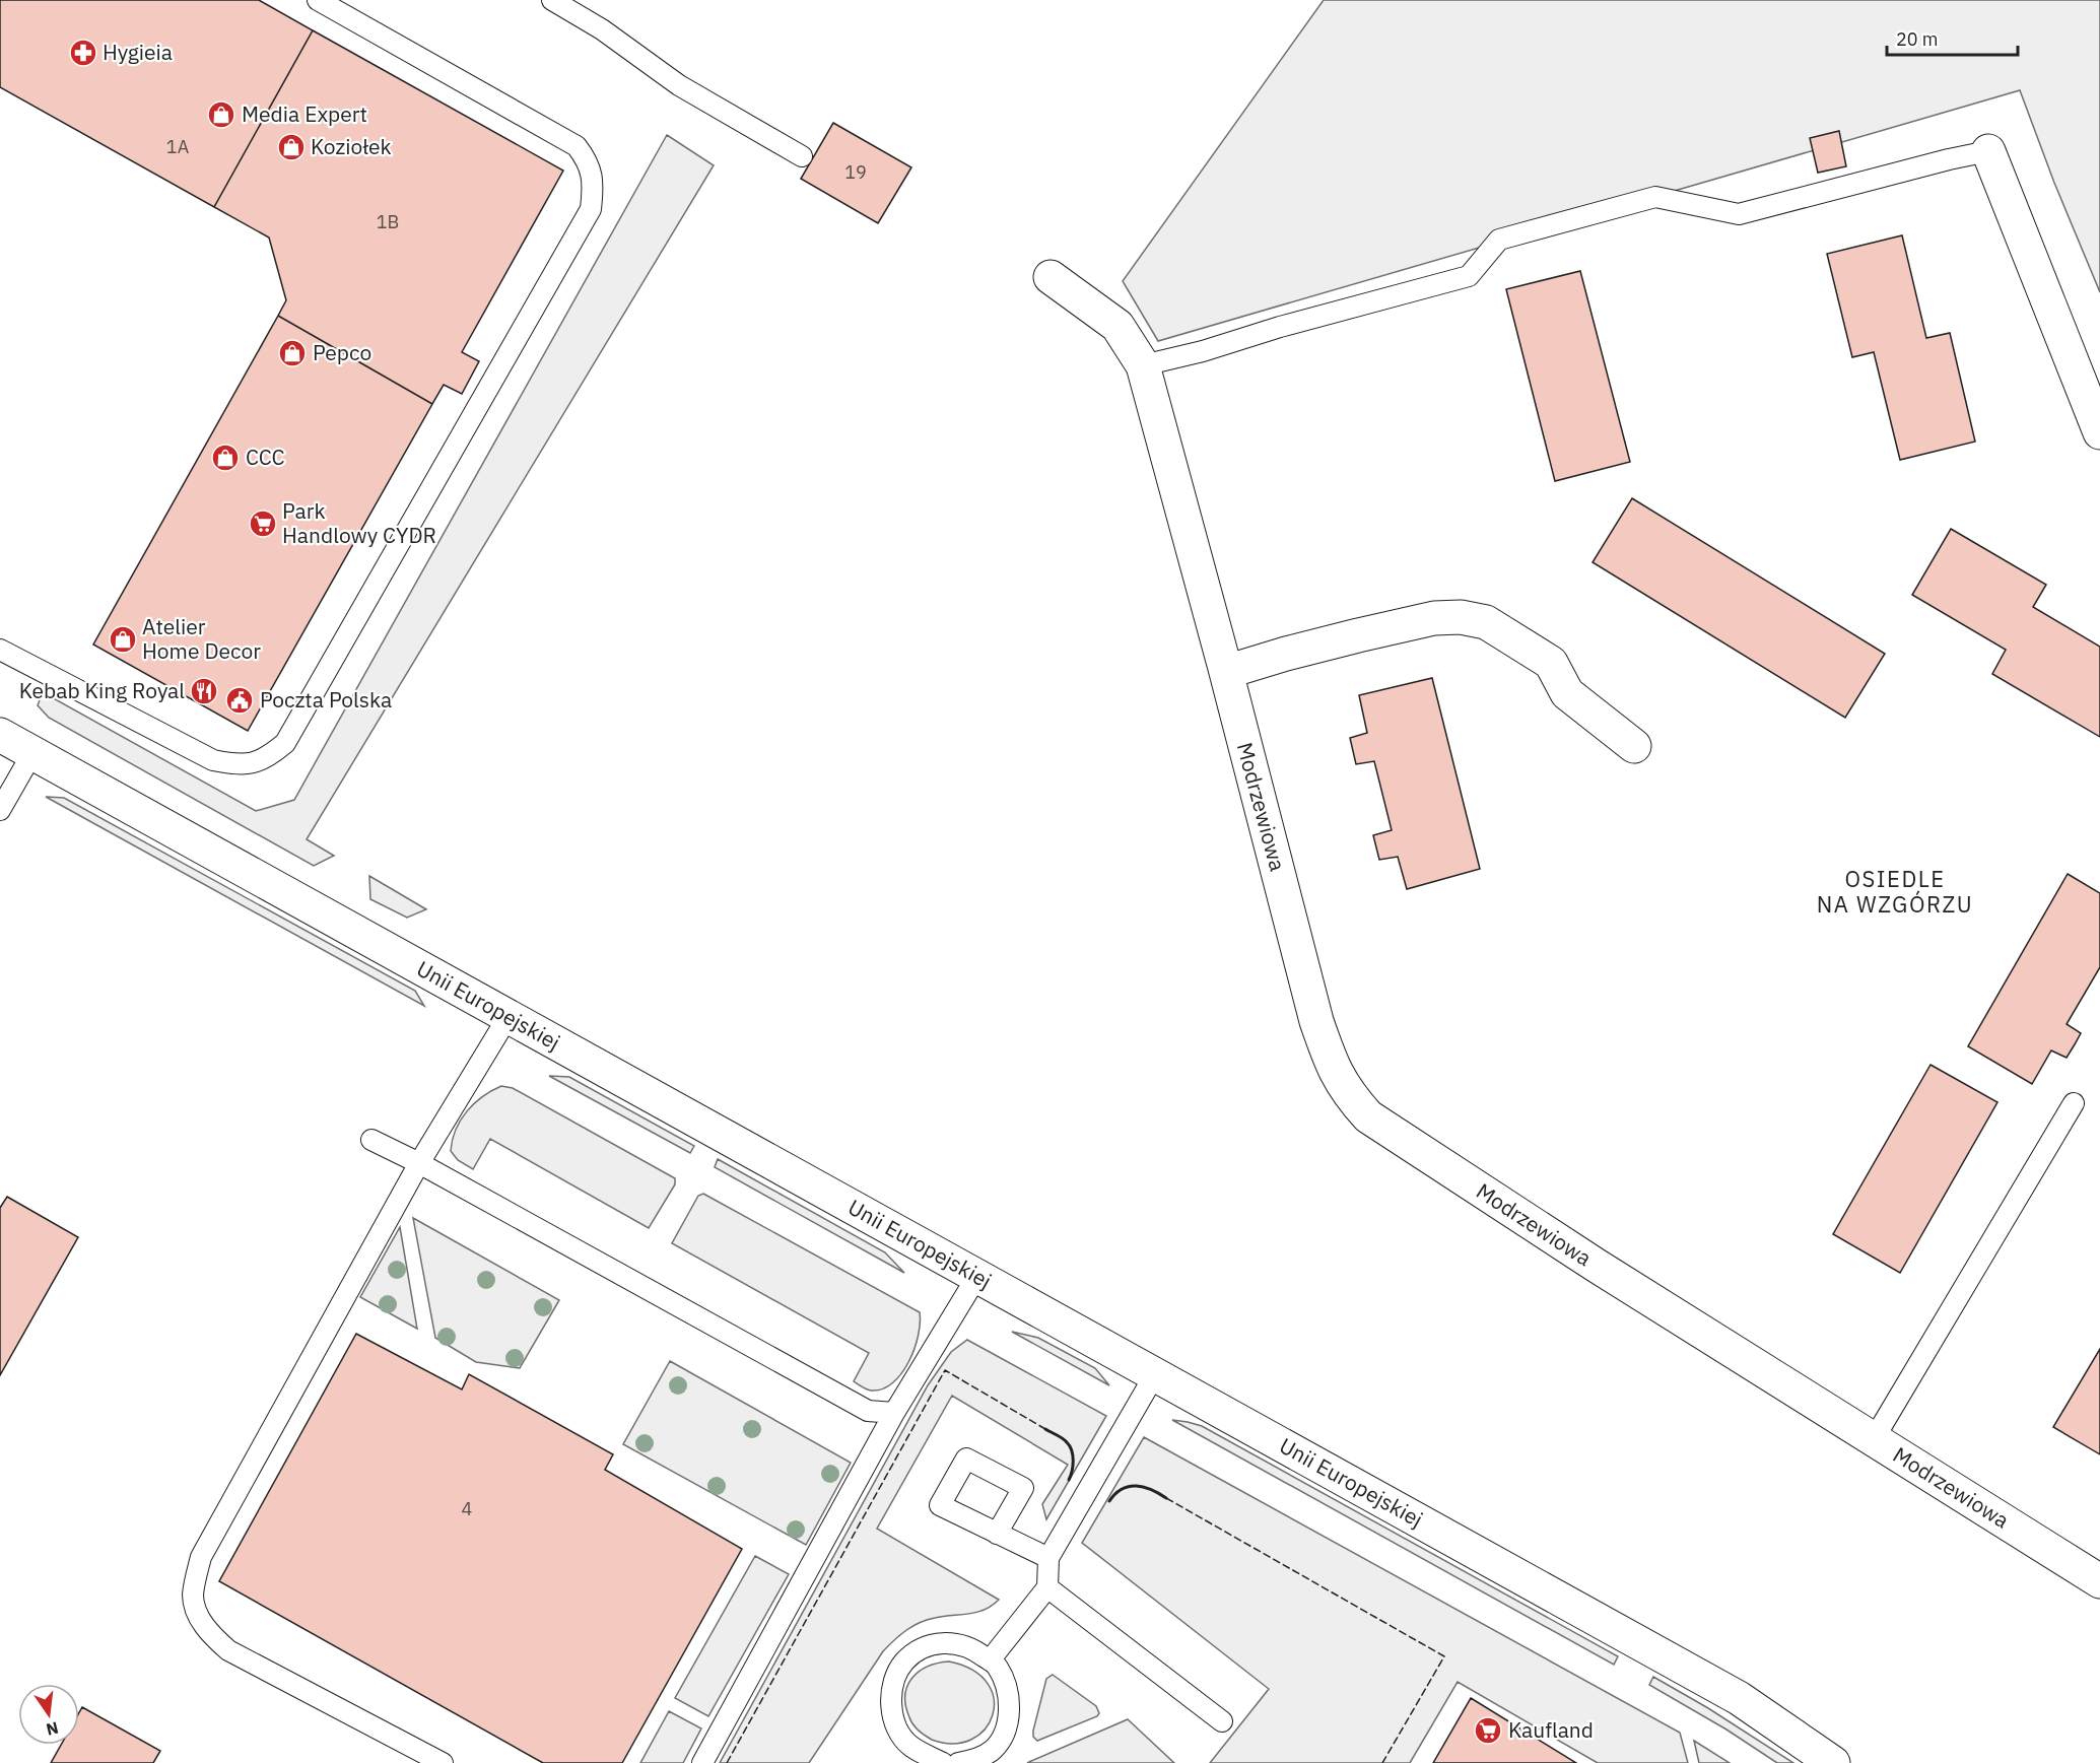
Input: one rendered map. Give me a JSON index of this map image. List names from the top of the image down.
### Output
{
  "streets": {
    "street": ["Modrzewiowa", "Unii Europejskiej"]
  },
  "districts": ["OSIEDLE NA WZGÓRZU"],
  "places": {
    "pharmacy": ["Hygieia"],
    "shop": [
      "Media Expert",
      "Koziołek",
      "Pepco",
      "CCC",
      "Atelier Home Decor"
    ],
    "supermarket": ["Park Handlowy CYDR", "Kaufland"],
    "restaurant": ["Kebab King Royal"],
    "public building": ["Poczta Polska"]
  },
  "house_numbers": [
    "1A",
    "19",
    "1B",
    "4"
  ],
  "scale_bar": "20 m",
  "north": "bottom"
}
